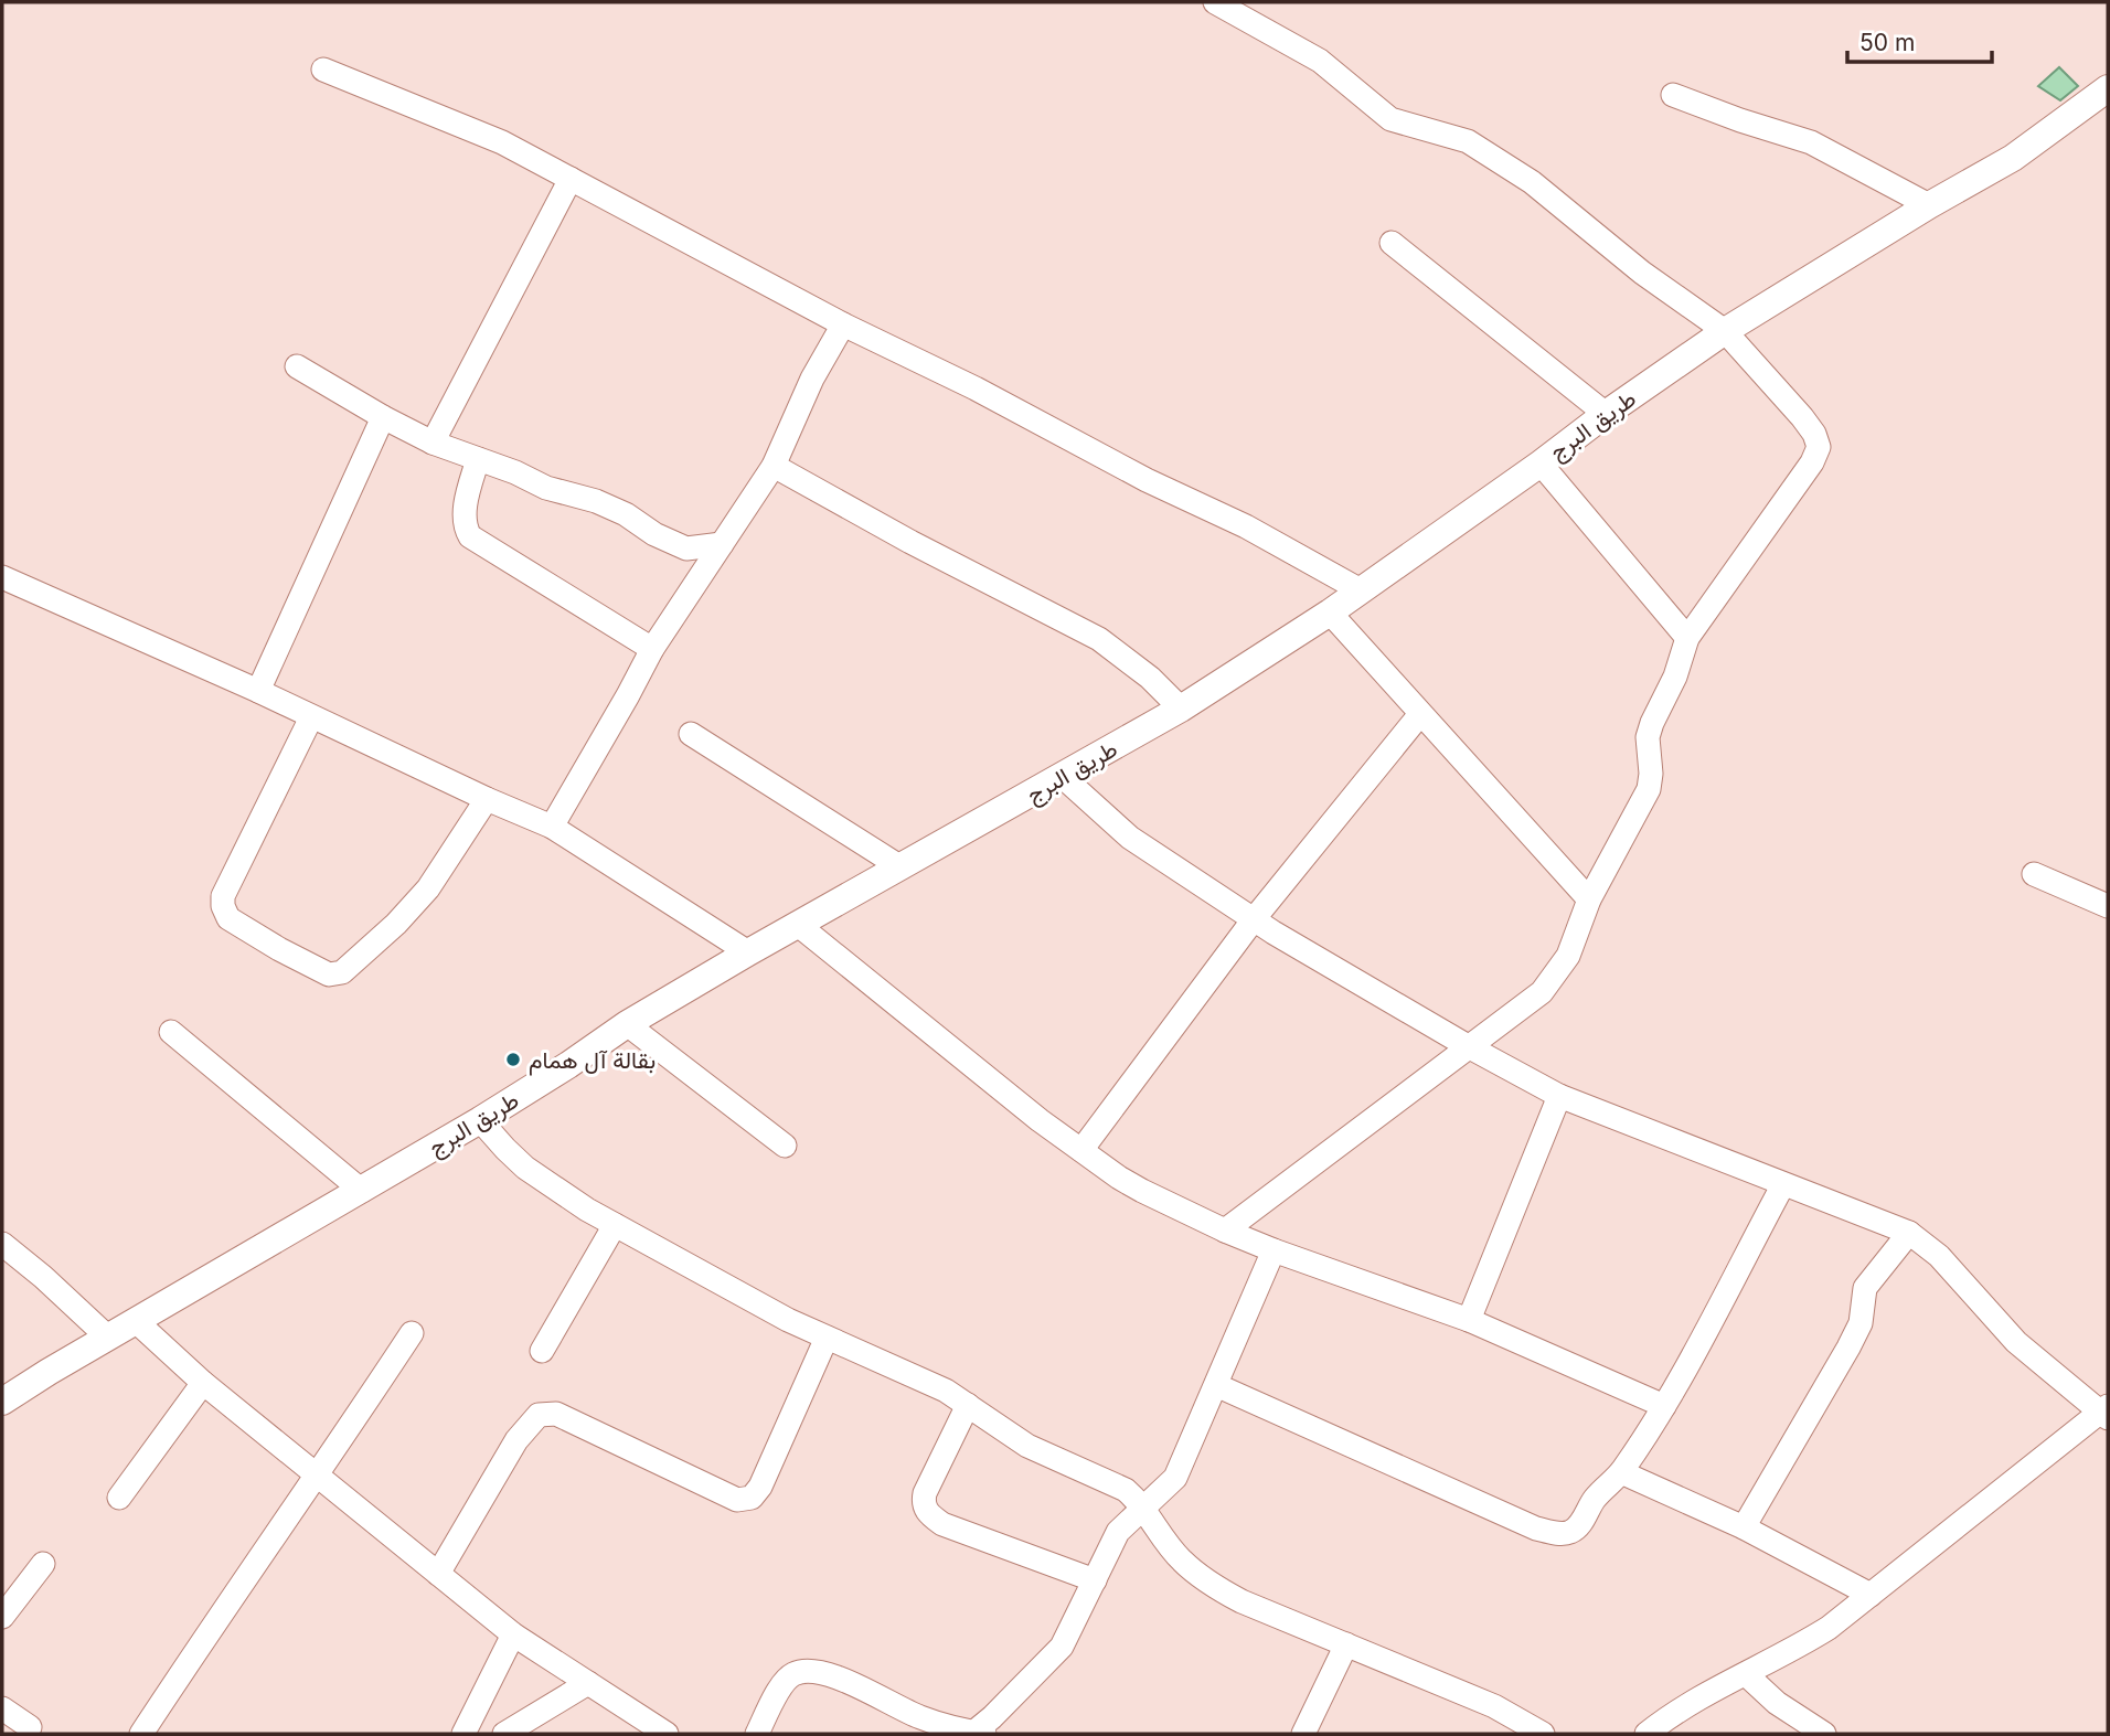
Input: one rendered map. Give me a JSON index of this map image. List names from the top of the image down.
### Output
{
  "streets": {
    "street": ["طريق البرج"]
  },
  "places": ["بقالة آل همام"],
  "scale_bar": "50 m"
}
